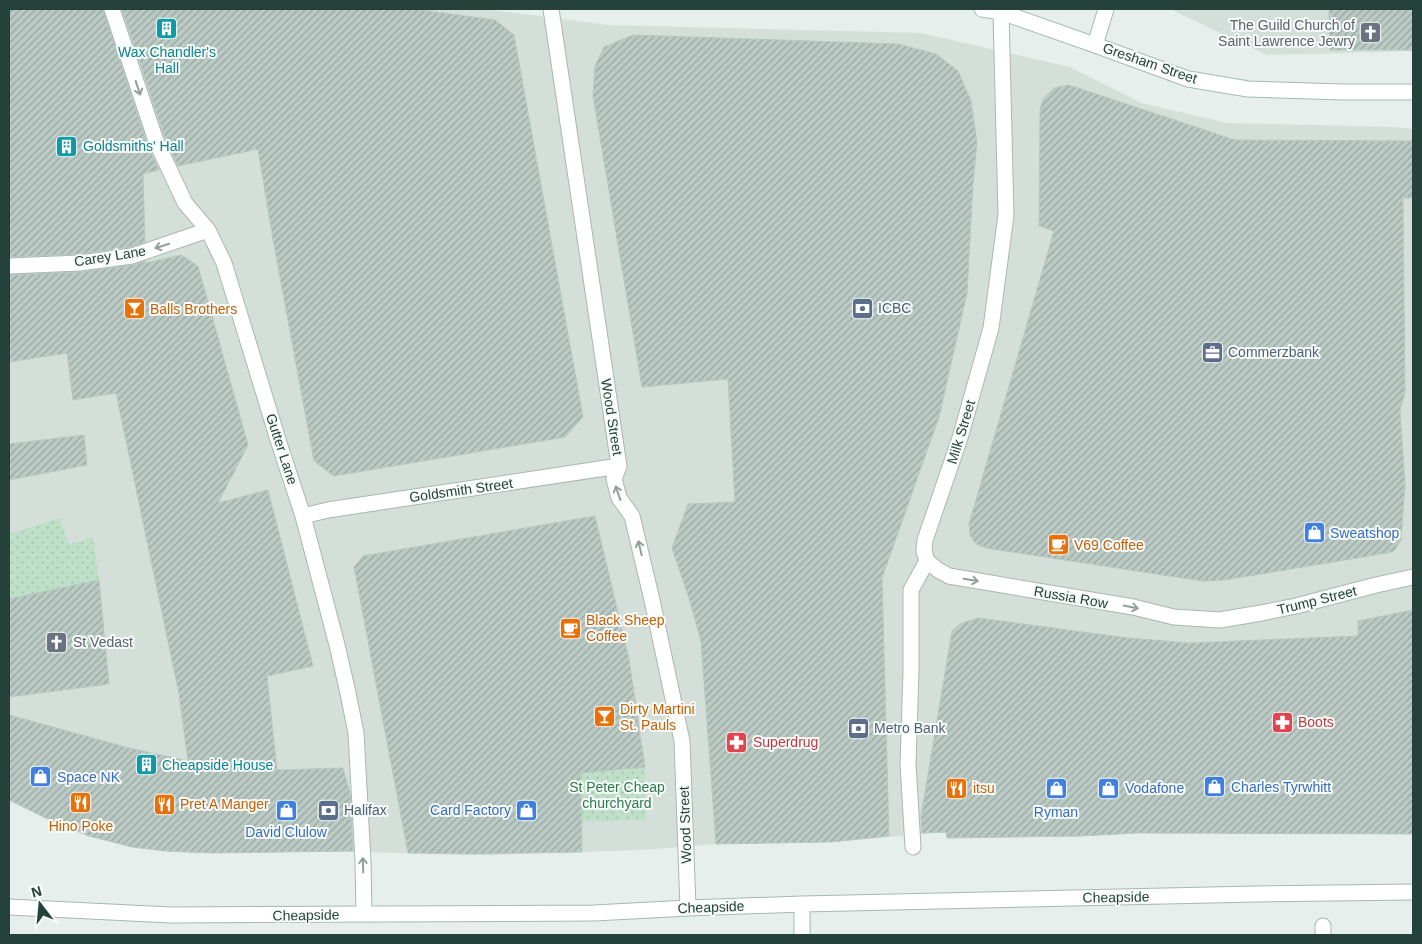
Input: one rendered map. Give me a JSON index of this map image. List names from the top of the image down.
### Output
{
  "streets": {
    "street": [
      "Gresham Street",
      "Carey Lane",
      "Wood Street",
      "Milk Street",
      "Gutter Lane",
      "Goldsmith Street",
      "Russia Row",
      "Trump Street",
      "Cheapside"
    ]
  },
  "crossings": [
    ["Gresham Street", "Milk Street"],
    ["Carey Lane", "Gutter Lane"],
    ["Wood Street", "Goldsmith Street"],
    ["Wood Street", "Cheapside"],
    ["Milk Street", "Russia Row"],
    ["Gutter Lane", "Goldsmith Street"],
    ["Gutter Lane", "Cheapside"],
    ["Russia Row", "Trump Street"]
  ],
  "one_way": ["Carey Lane", "Wood Street", "Russia Row"],
  "parks": ["St Peter Cheap churchyard"],
  "places": {
    "building": ["Wax Chandler's Hall", "Goldsmiths' Hall", "Cheapside House"],
    "church": ["The Guild Church of Saint Lawrence Jewry", "St Vedast"],
    "bank": ["ICBC", "Metro Bank", "Halifax"],
    "bar": ["Balls Brothers", "Dirty Martini St. Pauls"],
    "office": ["Commerzbank"],
    "shop": [
      "Sweatshop",
      "Space NK",
      "Charles Tyrwhitt",
      "Vodafone",
      "Ryman",
      "David Clulow",
      "Card Factory"
    ],
    "cafe": ["V69 Coffee", "Black Sheep Coffee"],
    "pharmacy": ["Boots", "Superdrug"],
    "restaurant": ["itsu", "Hino Poke", "Pret A Manger"]
  },
  "north": "top"
}
